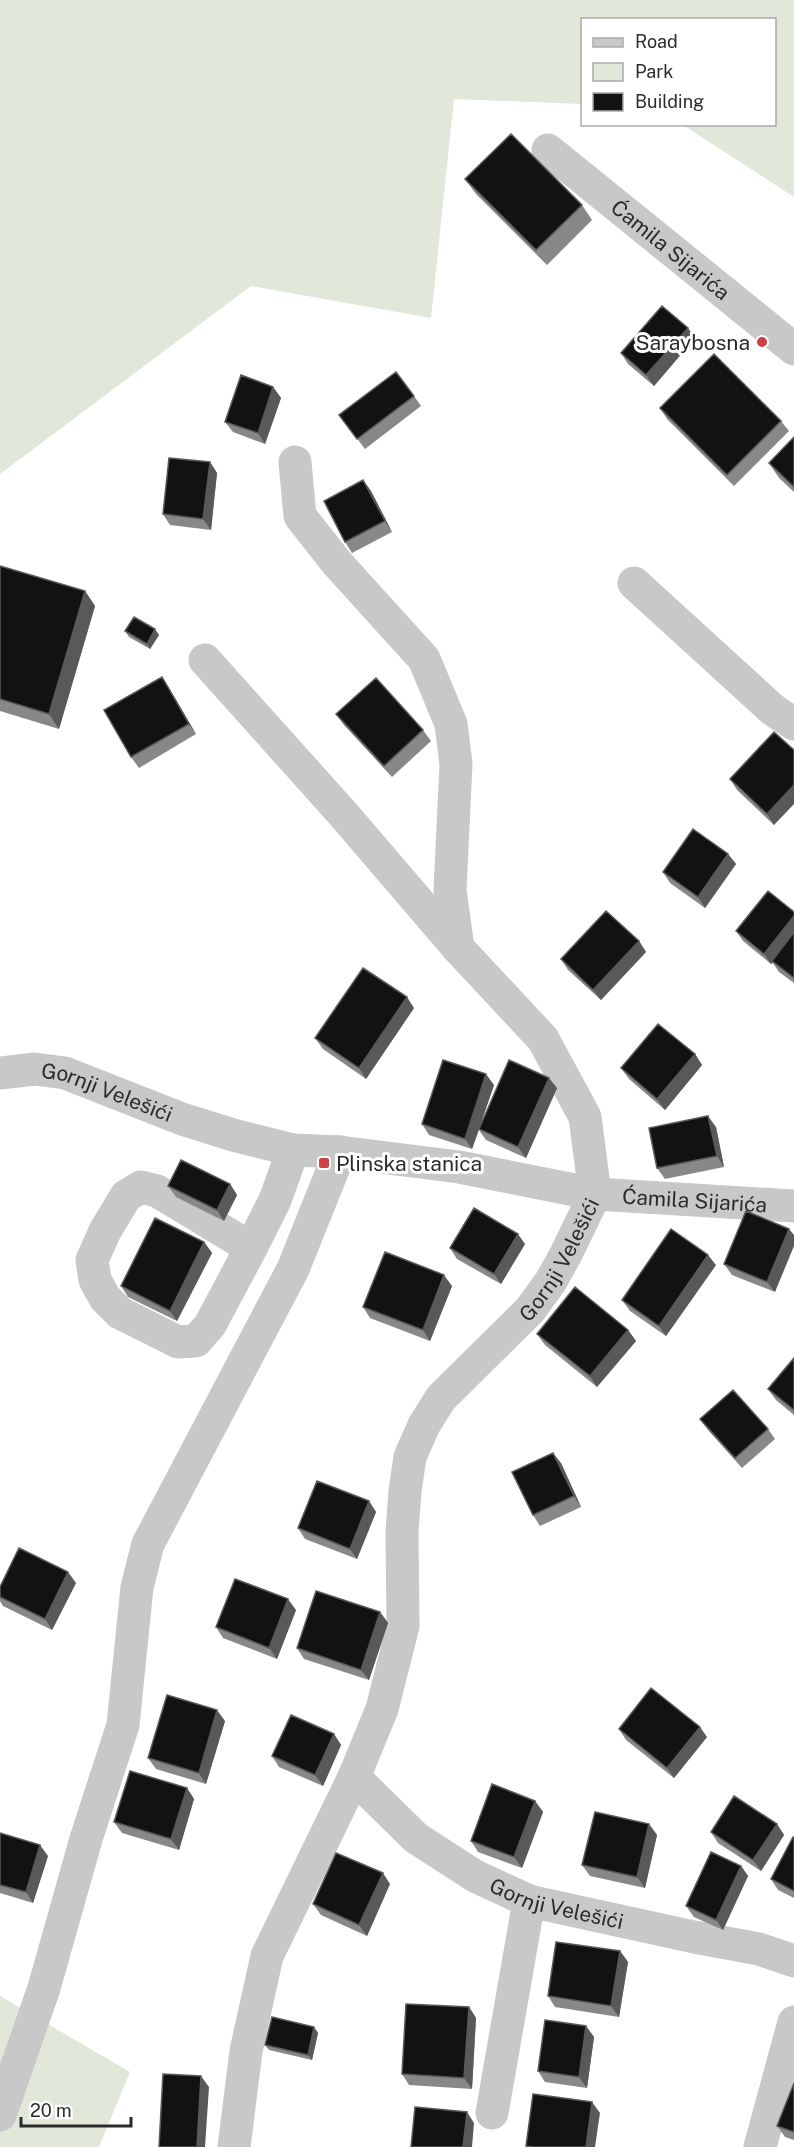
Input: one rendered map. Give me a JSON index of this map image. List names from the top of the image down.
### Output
{
  "streets": {
    "street": ["Ćamila Sijarića", "Gornji Velešići"]
  },
  "crossings": [
    ["Ćamila Sijarića", "Gornji Velešići"]
  ],
  "places": {
    "other": ["Saraybosna"],
    "transit": ["Plinska stanica"]
  },
  "legend": ["Road", "Park", "Building"],
  "scale_bar": "20 m"
}
